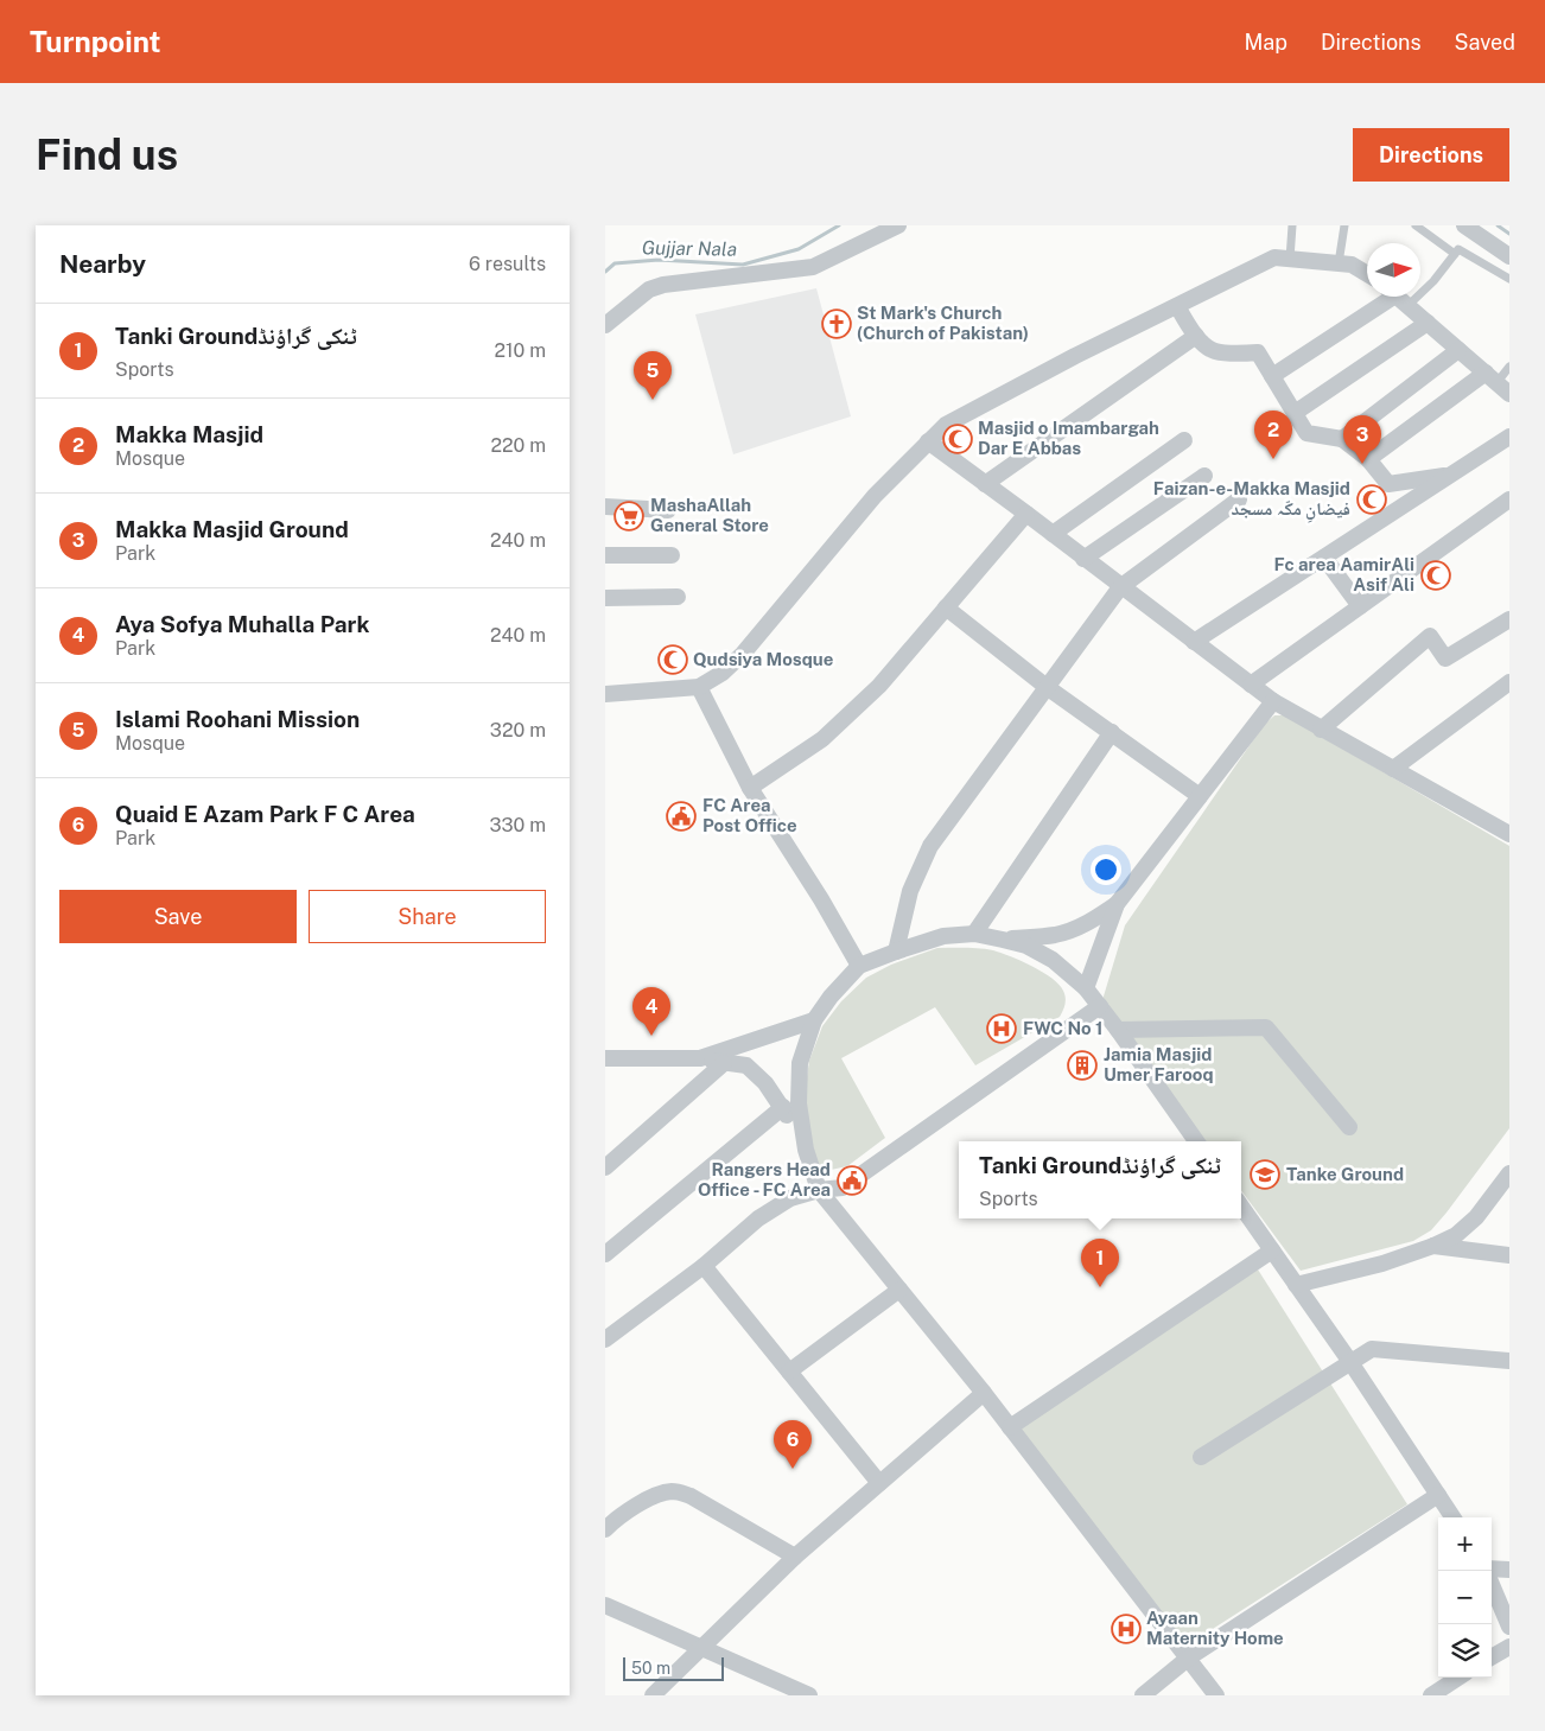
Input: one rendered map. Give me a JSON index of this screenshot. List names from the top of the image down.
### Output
{
  "water": ["Gujjar Nala"],
  "places": {
    "church": ["St Mark's Church (Church of Pakistan)"],
    "mosque": [
      "Masjid o Imambargah Dar E Abbas",
      "Faizan-e-Makka Masjid فیضانِ مکّہ مسجد",
      "Fc area AamirAli Asif Ali",
      "Qudsiya Mosque"
    ],
    "supermarket": ["MashaAllah General Store"],
    "public building": ["FC Area Post Office", "Rangers Head Office - FC Area"],
    "hospital": ["FWC No 1", "Ayaan Maternity Home"],
    "building": ["Jamia Masjid Umer Farooq"],
    "school or university": ["Tanke Ground"]
  },
  "scale_bar": "50 m",
  "north": "right",
  "page": {
    "header": "Turnpoint",
    "nav": ["Map", "Directions", "Saved"],
    "buttons": [
      "Directions",
      ["Save", "Share"]
    ],
    "title": "Find us",
    "heading": ["Nearby", "6 results"],
    "list": [
      {
        "mark": "1",
        "name": "Tanki Groundٹنکی گراؤنڈ",
        "note": "Sports",
        "value": "210 m"
      },
      {
        "mark": "2",
        "name": "Makka Masjid",
        "note": "Mosque",
        "value": "220 m"
      },
      {
        "mark": "3",
        "name": "Makka Masjid Ground",
        "note": "Park",
        "value": "240 m"
      },
      {
        "mark": "4",
        "name": "Aya Sofya Muhalla Park",
        "note": "Park",
        "value": "240 m"
      },
      {
        "mark": "5",
        "name": "Islami Roohani Mission",
        "note": "Mosque",
        "value": "320 m"
      },
      {
        "mark": "6",
        "name": "Quaid E Azam Park F C Area",
        "note": "Park",
        "value": "330 m"
      }
    ],
    "pins": [
      "5",
      "2",
      "3",
      "4",
      "1",
      "6"
    ],
    "popup": ["Tanki Groundٹنکی گراؤنڈ", "Sports"],
    "map_buttons": ["+", "−"],
    "scale": "50 m"
  }
}
